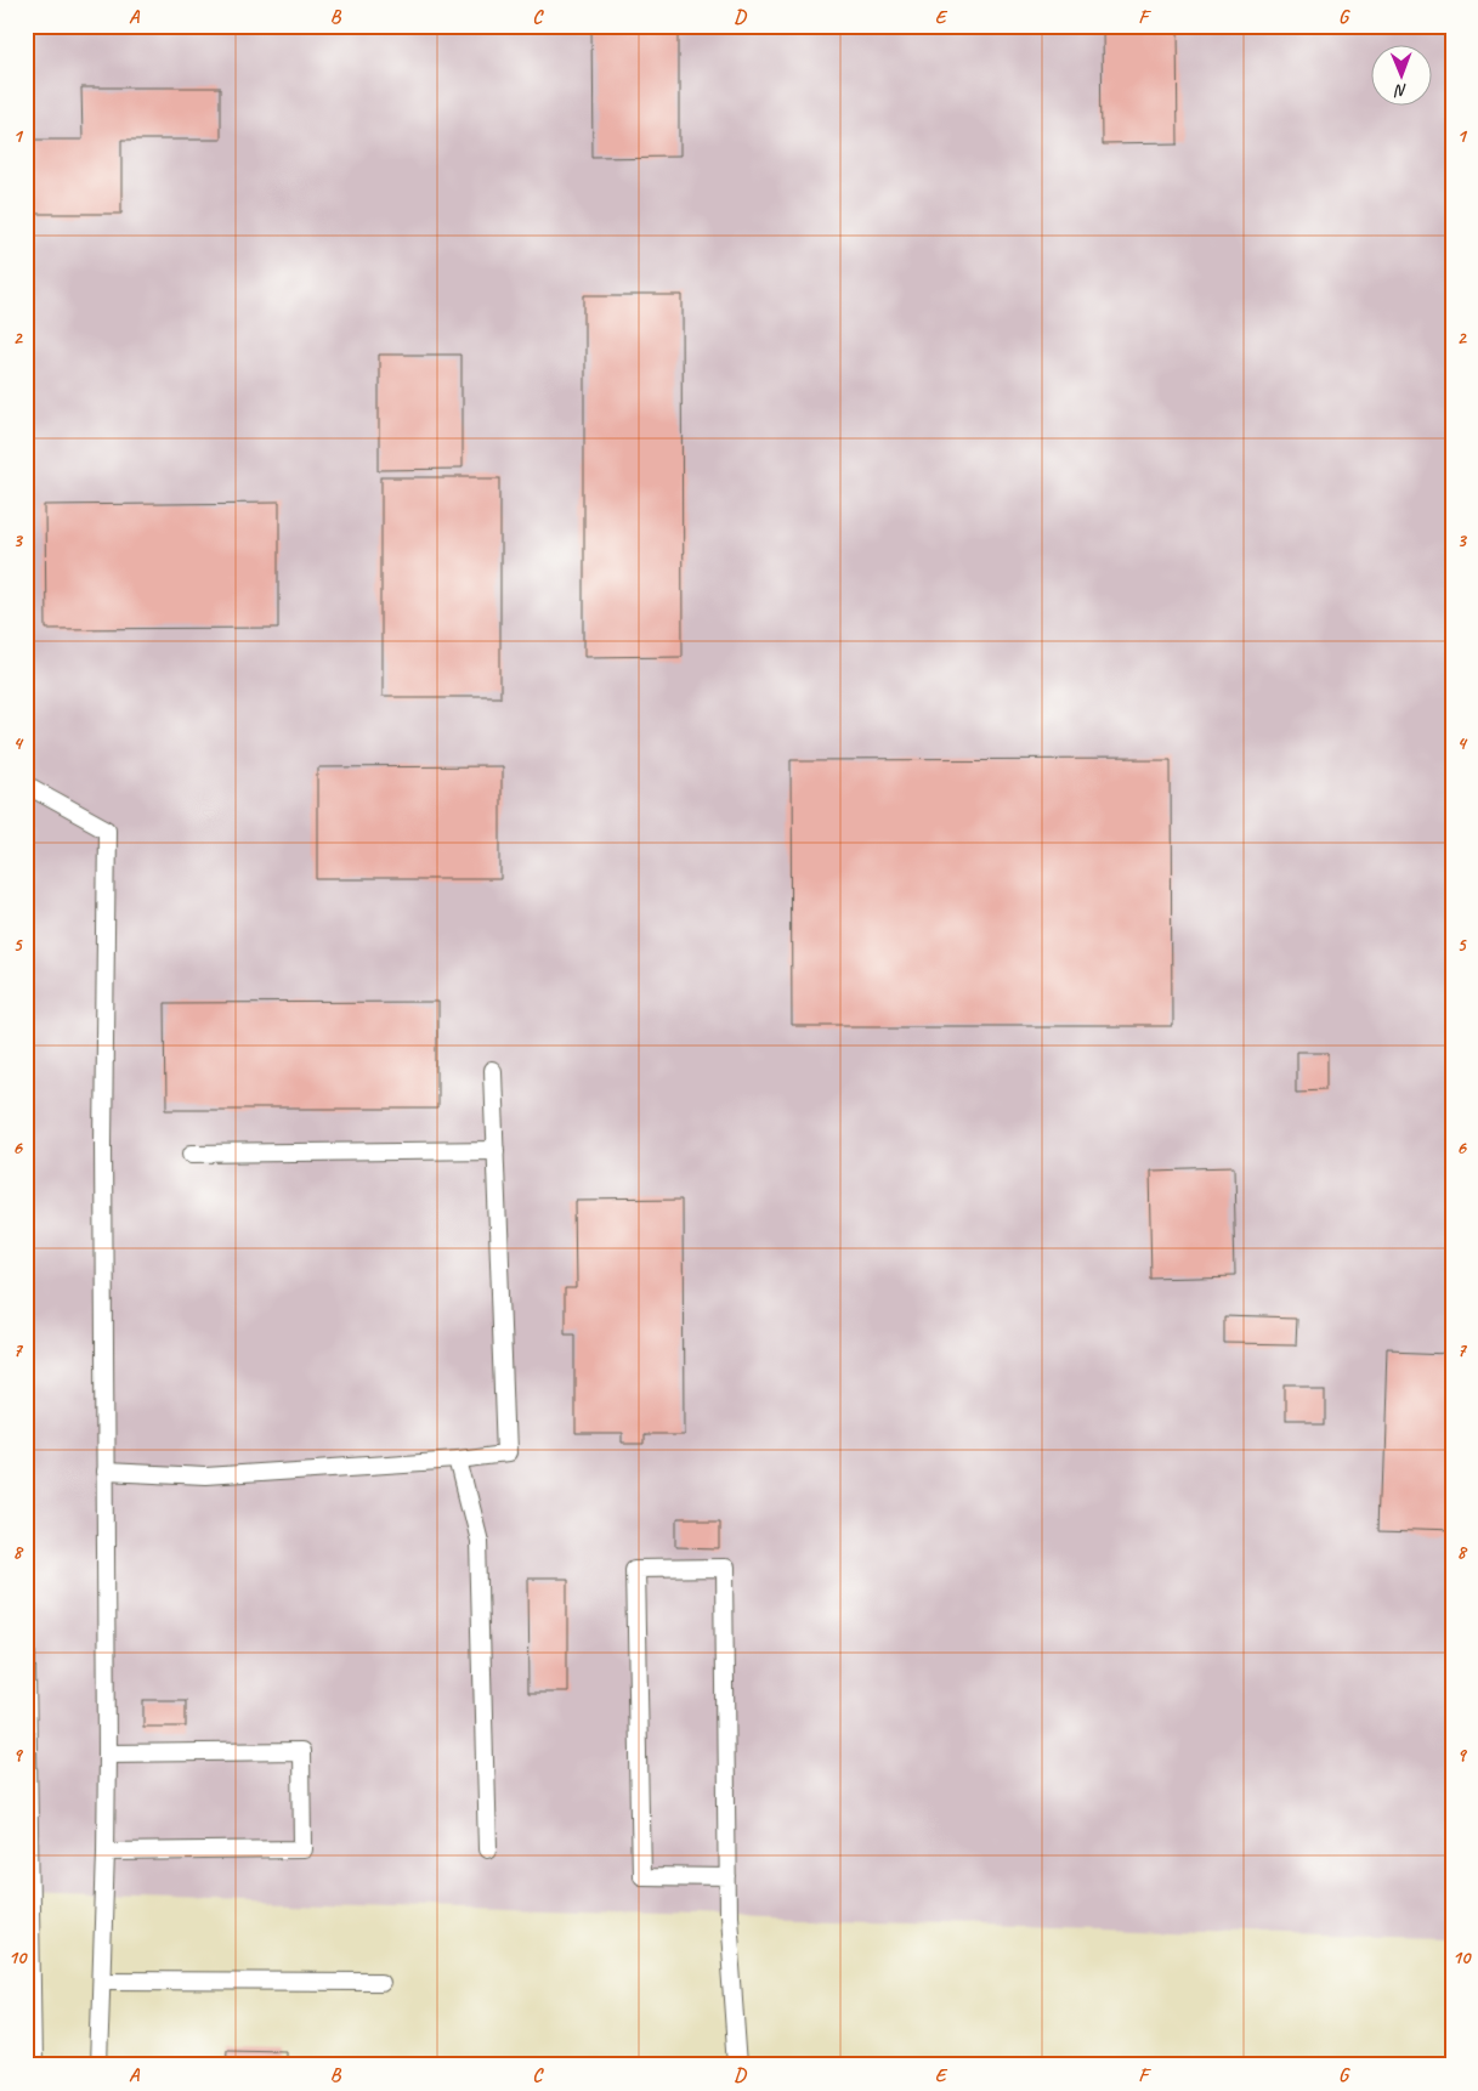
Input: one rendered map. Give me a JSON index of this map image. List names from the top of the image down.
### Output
{
  "north": "bottom",
  "grid": {
    "columns": [
      "A",
      "B",
      "C",
      "D",
      "E",
      "F",
      "G"
    ],
    "rows": [
      "1",
      "2",
      "3",
      "4",
      "5",
      "6",
      "7",
      "8",
      "9",
      "10"
    ]
  }
}
